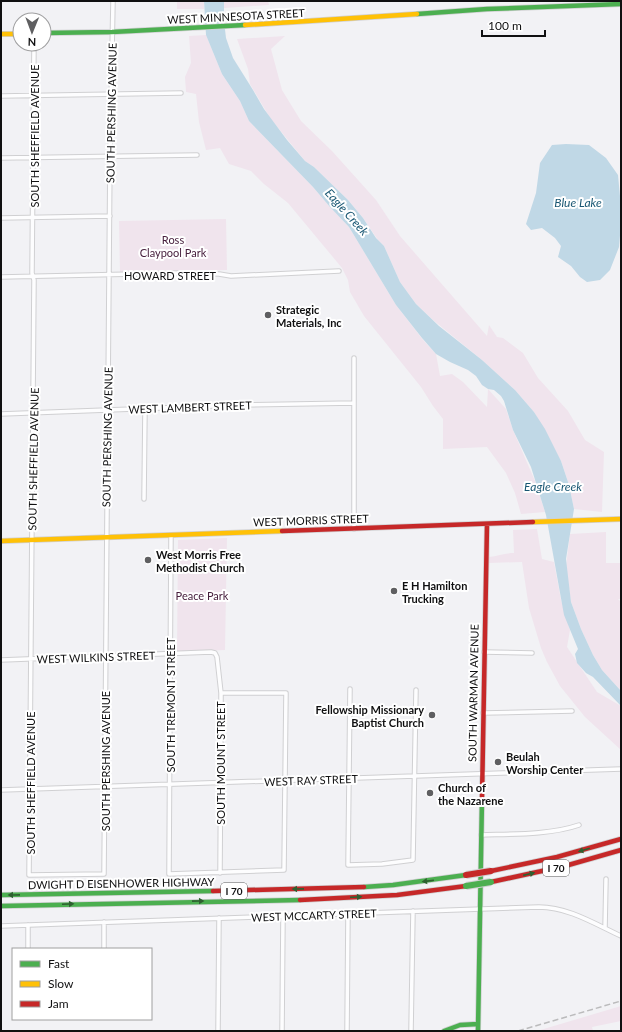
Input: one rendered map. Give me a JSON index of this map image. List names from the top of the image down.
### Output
{
  "streets": {
    "main road": [
      "WEST MINNESOTA STREET",
      "WEST MORRIS STREET",
      "SOUTH WARMAN AVENUE",
      "I 70",
      "DWIGHT D EISENHOWER HIGHWAY"
    ],
    "street": [
      "SOUTH PERSHING AVENUE",
      "SOUTH SHEFFIELD AVENUE",
      "HOWARD STREET",
      "WEST LAMBERT STREET",
      "WEST WILKINS STREET",
      "SOUTH TREMONT STREET",
      "SOUTH MOUNT STREET",
      "WEST RAY STREET",
      "WEST MCCARTY STREET"
    ]
  },
  "crossings": [
    ["WEST MINNESOTA STREET", "SOUTH PERSHING AVENUE"],
    ["SOUTH PERSHING AVENUE", "SOUTH SHEFFIELD AVENUE"],
    ["SOUTH PERSHING AVENUE", "HOWARD STREET"],
    ["SOUTH PERSHING AVENUE", "WEST LAMBERT STREET"],
    ["SOUTH PERSHING AVENUE", "WEST MORRIS STREET"],
    ["SOUTH PERSHING AVENUE", "WEST WILKINS STREET"],
    ["SOUTH PERSHING AVENUE", "WEST RAY STREET"],
    ["SOUTH SHEFFIELD AVENUE", "HOWARD STREET"],
    ["SOUTH SHEFFIELD AVENUE", "WEST LAMBERT STREET"],
    ["SOUTH SHEFFIELD AVENUE", "WEST MORRIS STREET"],
    ["SOUTH SHEFFIELD AVENUE", "WEST WILKINS STREET"],
    ["SOUTH SHEFFIELD AVENUE", "WEST RAY STREET"],
    ["WEST MORRIS STREET", "SOUTH WARMAN AVENUE"],
    ["WEST MORRIS STREET", "SOUTH TREMONT STREET"],
    ["WEST WILKINS STREET", "SOUTH TREMONT STREET"],
    ["WEST WILKINS STREET", "SOUTH MOUNT STREET"],
    ["SOUTH WARMAN AVENUE", "WEST RAY STREET"],
    ["SOUTH WARMAN AVENUE", "WEST MCCARTY STREET"],
    ["SOUTH TREMONT STREET", "SOUTH MOUNT STREET"],
    ["SOUTH TREMONT STREET", "WEST RAY STREET"],
    ["SOUTH MOUNT STREET", "WEST RAY STREET"]
  ],
  "water": ["Blue Lake", "Eagle Creek"],
  "parks": ["Ross Claypool Park", "Peace Park"],
  "places": [
    "Strategic Materials, Inc",
    "West Morris Free Methodist Church",
    "E H Hamilton Trucking",
    "Fellowship Missionary Baptist Church",
    "Beulah Worship Center",
    "Church of the Nazarene"
  ],
  "legend": ["Fast", "Slow", "Jam"],
  "scale_bar": "100 m",
  "north": "bottom"
}
